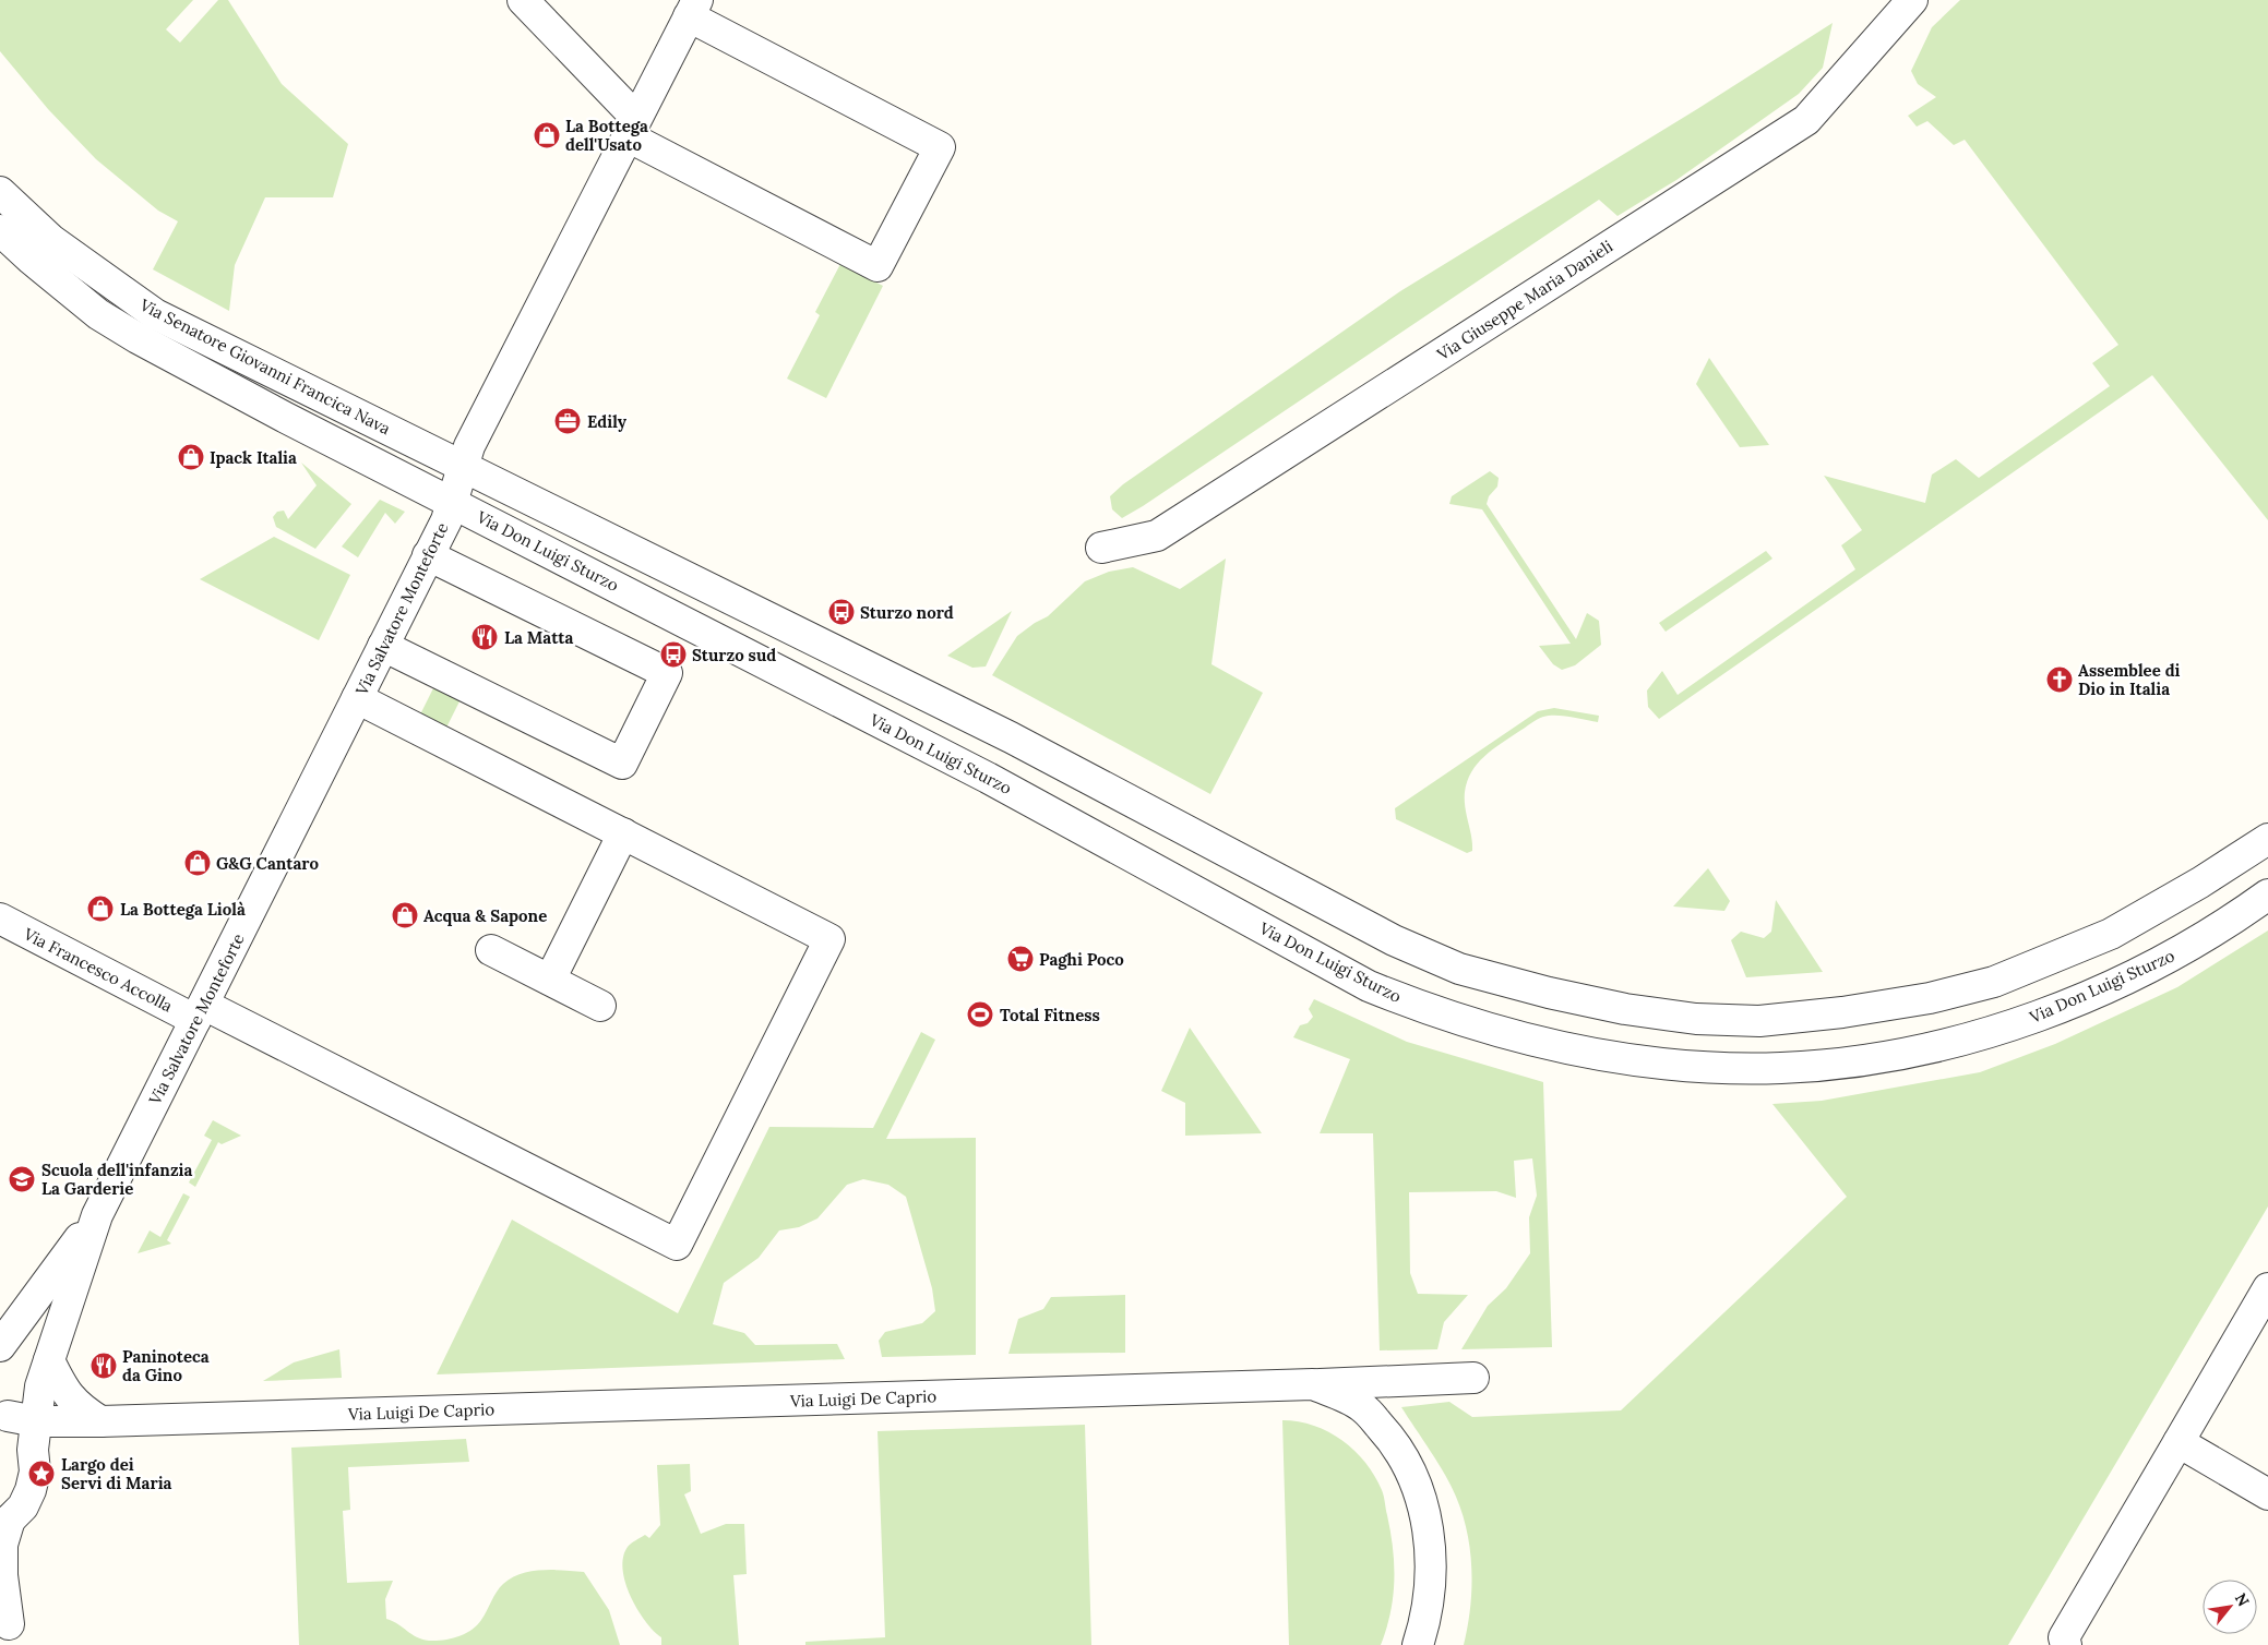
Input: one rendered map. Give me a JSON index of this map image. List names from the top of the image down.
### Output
{
  "streets": {
    "street": [
      "Via Giuseppe Maria Danieli",
      "Via Senatore Giovanni Francica Nava",
      "Via Don Luigi Sturzo",
      "Via Salvatore Monteforte",
      "Via Francesco Accolla",
      "Via Luigi De Caprio"
    ]
  },
  "crossings": [
    ["Via Senatore Giovanni Francica Nava", "Via Don Luigi Sturzo"],
    ["Via Senatore Giovanni Francica Nava", "Via Salvatore Monteforte"],
    ["Via Don Luigi Sturzo", "Via Salvatore Monteforte"],
    ["Via Salvatore Monteforte", "Via Francesco Accolla"]
  ],
  "places": {
    "shop": [
      "La Bottega dell'Usato",
      "Ipack Italia",
      "G&G Cantaro",
      "La Bottega Liolà",
      "Acqua & Sapone"
    ],
    "office": ["Edily"],
    "bus stop": ["Sturzo nord", "Sturzo sud"],
    "restaurant": ["La Matta", "Paninoteca da Gino"],
    "church": ["Assemblee di Dio in Italia"],
    "supermarket": ["Paghi Poco"],
    "sports": ["Total Fitness"],
    "school or university": ["Scuola dell'infanzia La Garderie"],
    "place": ["Largo dei Servi di Maria"]
  },
  "north": "top right"
}
